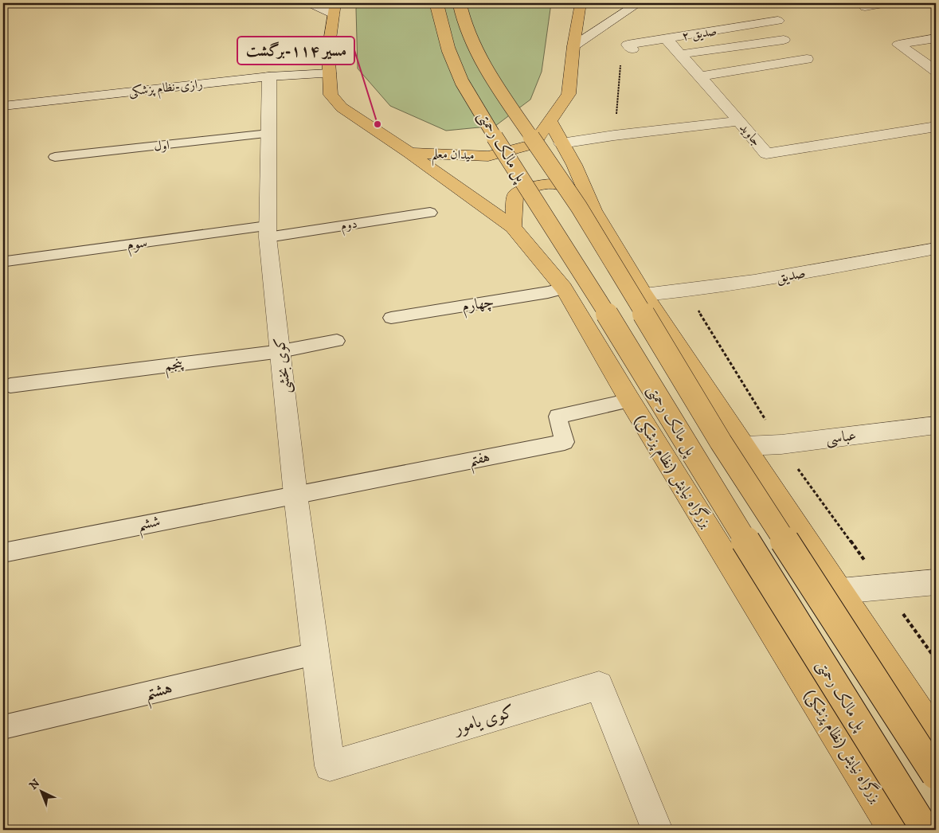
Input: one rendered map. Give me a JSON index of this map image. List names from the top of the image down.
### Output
{
  "streets": {
    "highway": ["پل مالک رحمتی", "میدان معلم", "بزرگراه نیایش (نظام پزشکی)"],
    "street": [
      "صدیق ۲",
      "رازی-نظام پزشکی",
      "جاوید",
      "صدیق",
      "کوی بخشی",
      "عباسی",
      "کوی یامور"
    ],
    "lane": [
      "اول",
      "دوم",
      "سوم",
      "چهارم",
      "پنجم",
      "هفتم",
      "ششم",
      "هشتم"
    ]
  },
  "crossings": [
    ["رازی-نظام پزشکی", "کوی بخشی"],
    ["اول", "کوی بخشی"],
    ["میدان معلم", "بزرگراه نیایش (نظام پزشکی)"],
    ["دوم", "سوم"],
    ["دوم", "کوی بخشی"],
    ["سوم", "کوی بخشی"],
    ["چهارم", "بزرگراه نیایش (نظام پزشکی)"],
    ["پنجم", "کوی بخشی"],
    ["کوی بخشی", "هفتم"],
    ["کوی بخشی", "ششم"],
    ["کوی بخشی", "هشتم"],
    ["کوی بخشی", "کوی یامور"],
    ["هفتم", "بزرگراه نیایش (نظام پزشکی)"],
    ["هفتم", "ششم"],
    ["هشتم", "کوی یامور"]
  ],
  "places": ["مسیر ۱۱۴-برگشت"],
  "north": "top left"
}
